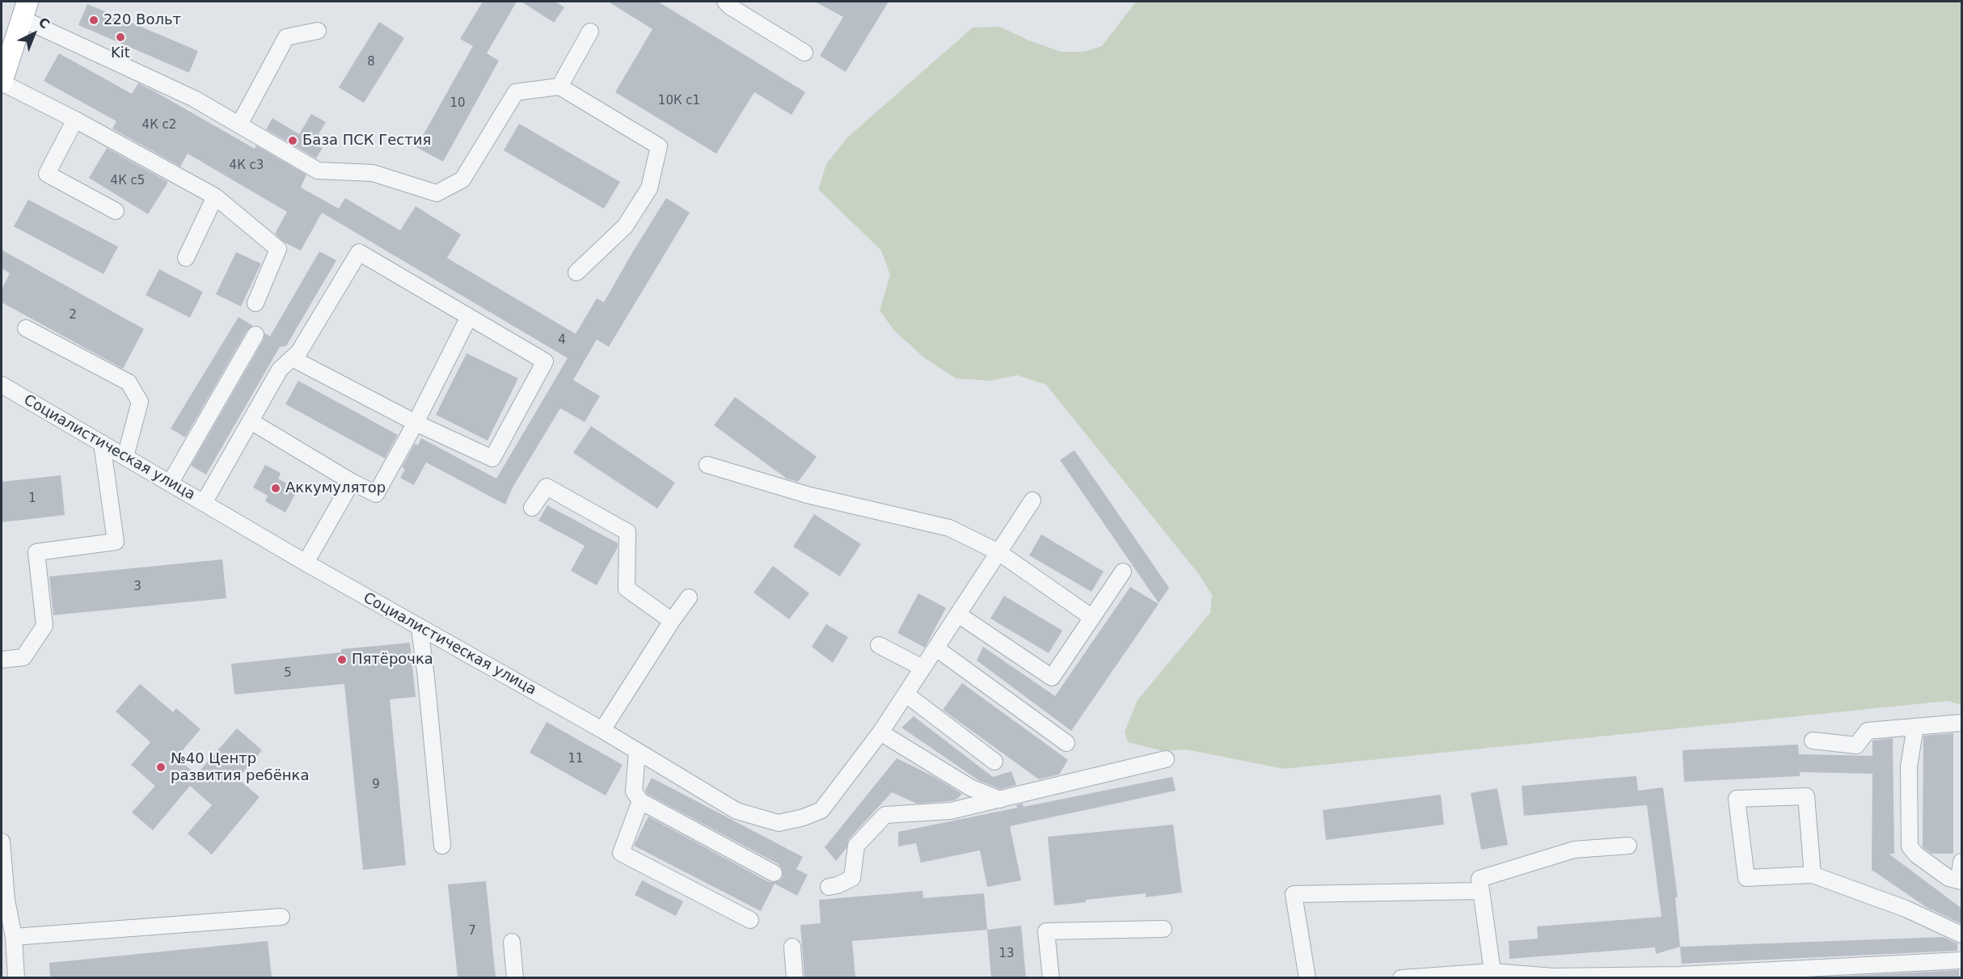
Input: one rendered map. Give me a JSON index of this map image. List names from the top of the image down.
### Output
{
  "streets": {
    "street": ["Социалистическая улица"]
  },
  "places": [
    "220 Вольт",
    "Kit",
    "База ПСК Гестия",
    "Аккумулятор",
    "Пятёрочка",
    "№40 Центр развития ребёнка"
  ],
  "house_numbers": [
    "8",
    "10К с1",
    "10",
    "4К с2",
    "4К с3",
    "4К с5",
    "2",
    "4",
    "1",
    "3",
    "5",
    "11",
    "9",
    "7",
    "13"
  ],
  "north": "top right"
}
